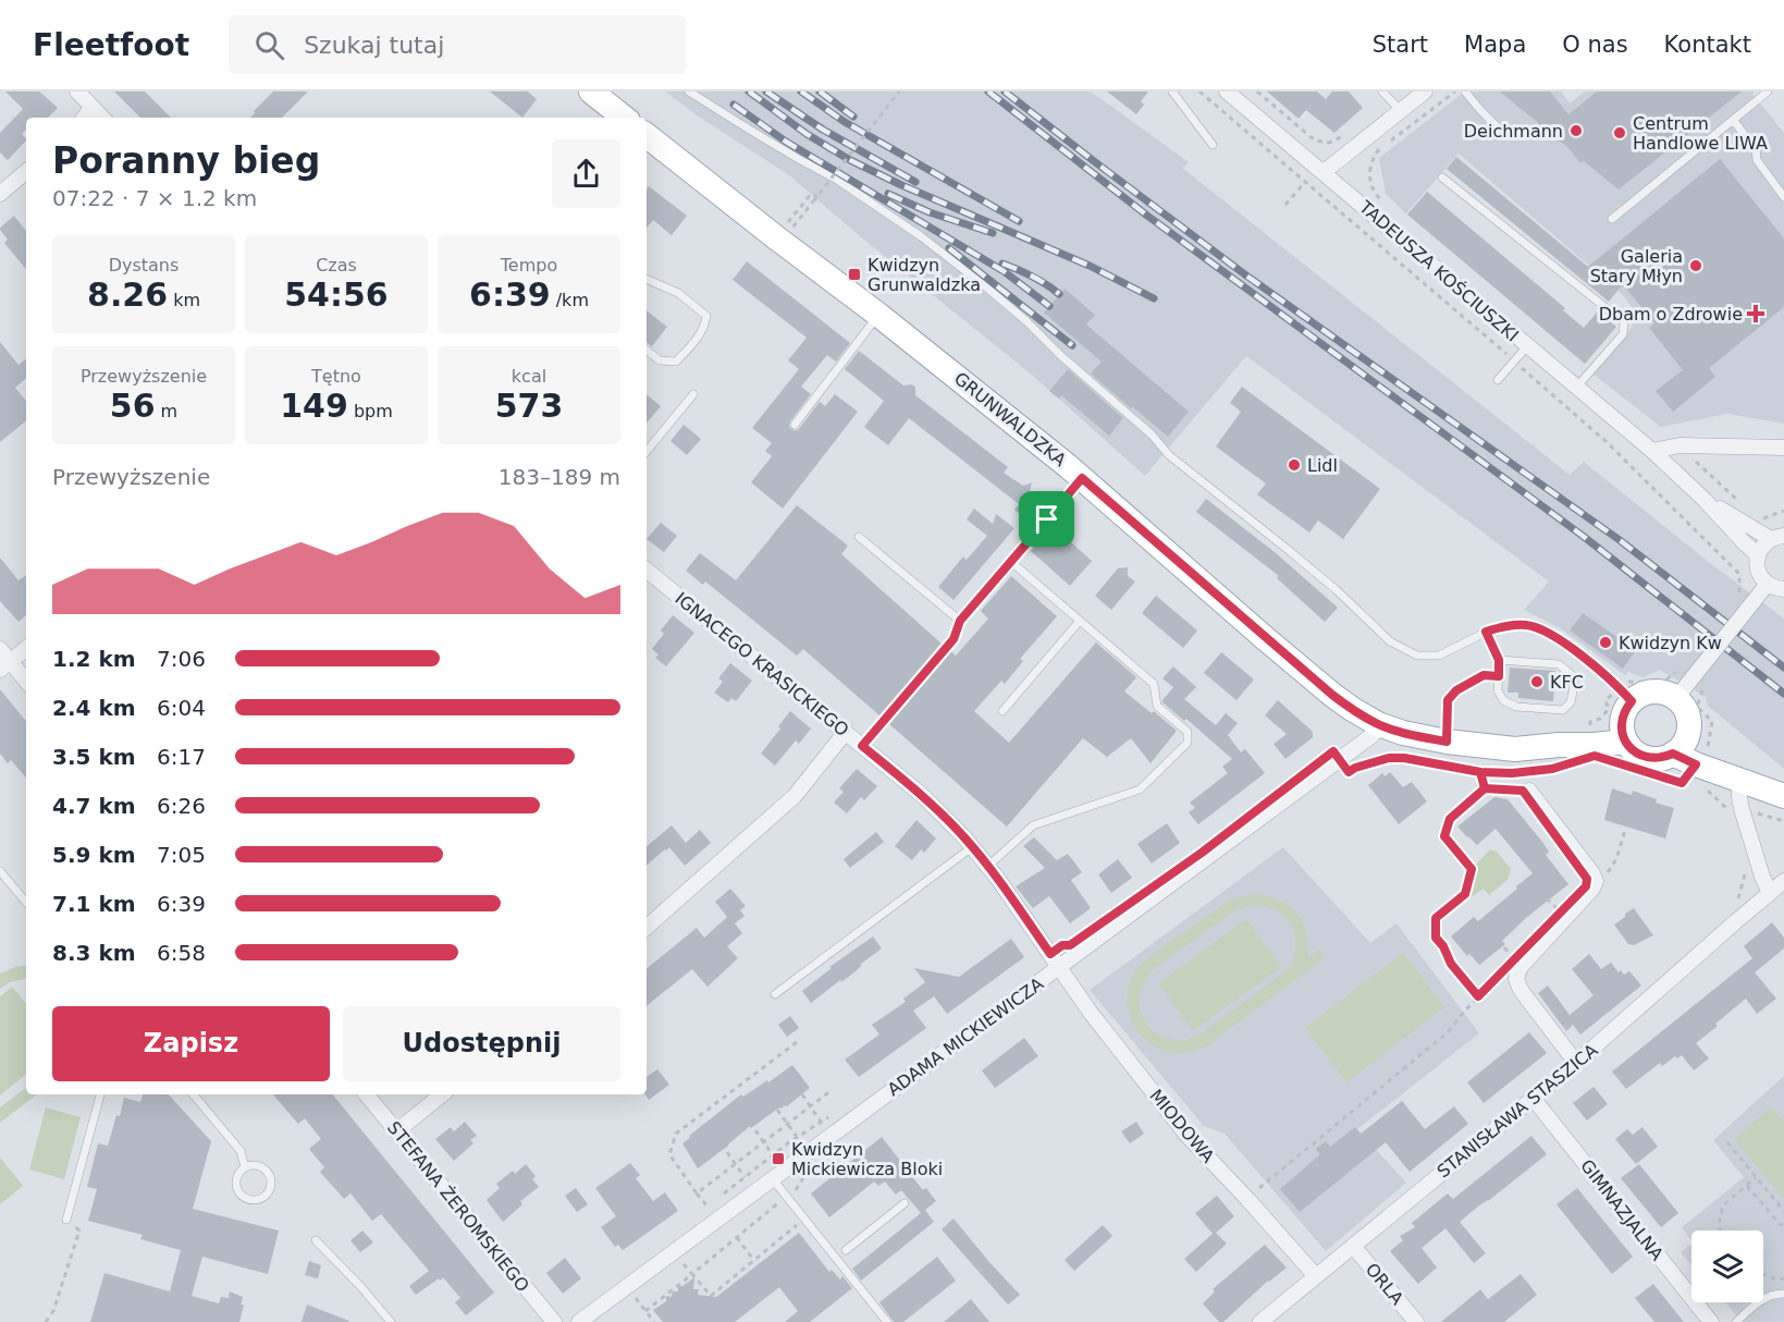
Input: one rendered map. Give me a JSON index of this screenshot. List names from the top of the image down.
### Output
{
  "streets": {
    "main road": ["GRUNWALDZKA"],
    "street": [
      "TADEUSZA KOŚCIUSZKI",
      "IGNACEGO KRASICKIEGO",
      "ADAMA MICKIEWICZA",
      "STANISŁAWA STASZICA",
      "MIODOWA",
      "STEFANA ŻEROMSKIEGO",
      "GIMNAZJALNA",
      "ORLA"
    ]
  },
  "crossings": [
    ["GRUNWALDZKA", "ADAMA MICKIEWICZA"],
    ["IGNACEGO KRASICKIEGO", "ADAMA MICKIEWICZA"],
    ["IGNACEGO KRASICKIEGO", "MIODOWA"],
    ["ADAMA MICKIEWICZA", "MIODOWA"],
    ["STANISŁAWA STASZICA", "MIODOWA"],
    ["STANISŁAWA STASZICA", "GIMNAZJALNA"],
    ["STANISŁAWA STASZICA", "ORLA"]
  ],
  "places": {
    "other": [
      "Deichmann",
      "Centrum Handlowe LIWA",
      "Galeria Stary Młyn",
      "Lidl",
      "Kwidzyn Kw",
      "KFC"
    ],
    "transit": ["Kwidzyn Grunwaldzka", "Kwidzyn Mickiewicza Bloki"],
    "health": ["Dbam o Zdrowie"]
  },
  "page": {
    "header": "Fleetfoot",
    "search": "Szukaj tutaj",
    "nav": [
      "Start",
      "Mapa",
      "O nas",
      "Kontakt"
    ],
    "heading": ["Poranny bieg", "07:22 · 7 × 1.2 km"],
    "stats": [
      ["Dystans", "8.26 km"],
      ["Czas", "54:56"],
      ["Tempo", "6:39 /km"],
      ["Przewyższenie", "56 m"],
      ["Tętno", "149 bpm"],
      ["kcal", "573"]
    ],
    "chart": ["Przewyższenie", "183–189 m"],
    "list": [
      {
        "name": "1.2 km",
        "note": "7:06"
      },
      {
        "name": "2.4 km",
        "note": "6:04"
      },
      {
        "name": "3.5 km",
        "note": "6:17"
      },
      {
        "name": "4.7 km",
        "note": "6:26"
      },
      {
        "name": "5.9 km",
        "note": "7:05"
      },
      {
        "name": "7.1 km",
        "note": "6:39"
      },
      {
        "name": "8.3 km",
        "note": "6:58"
      }
    ],
    "buttons": ["Zapisz", "Udostępnij"]
  }
}
